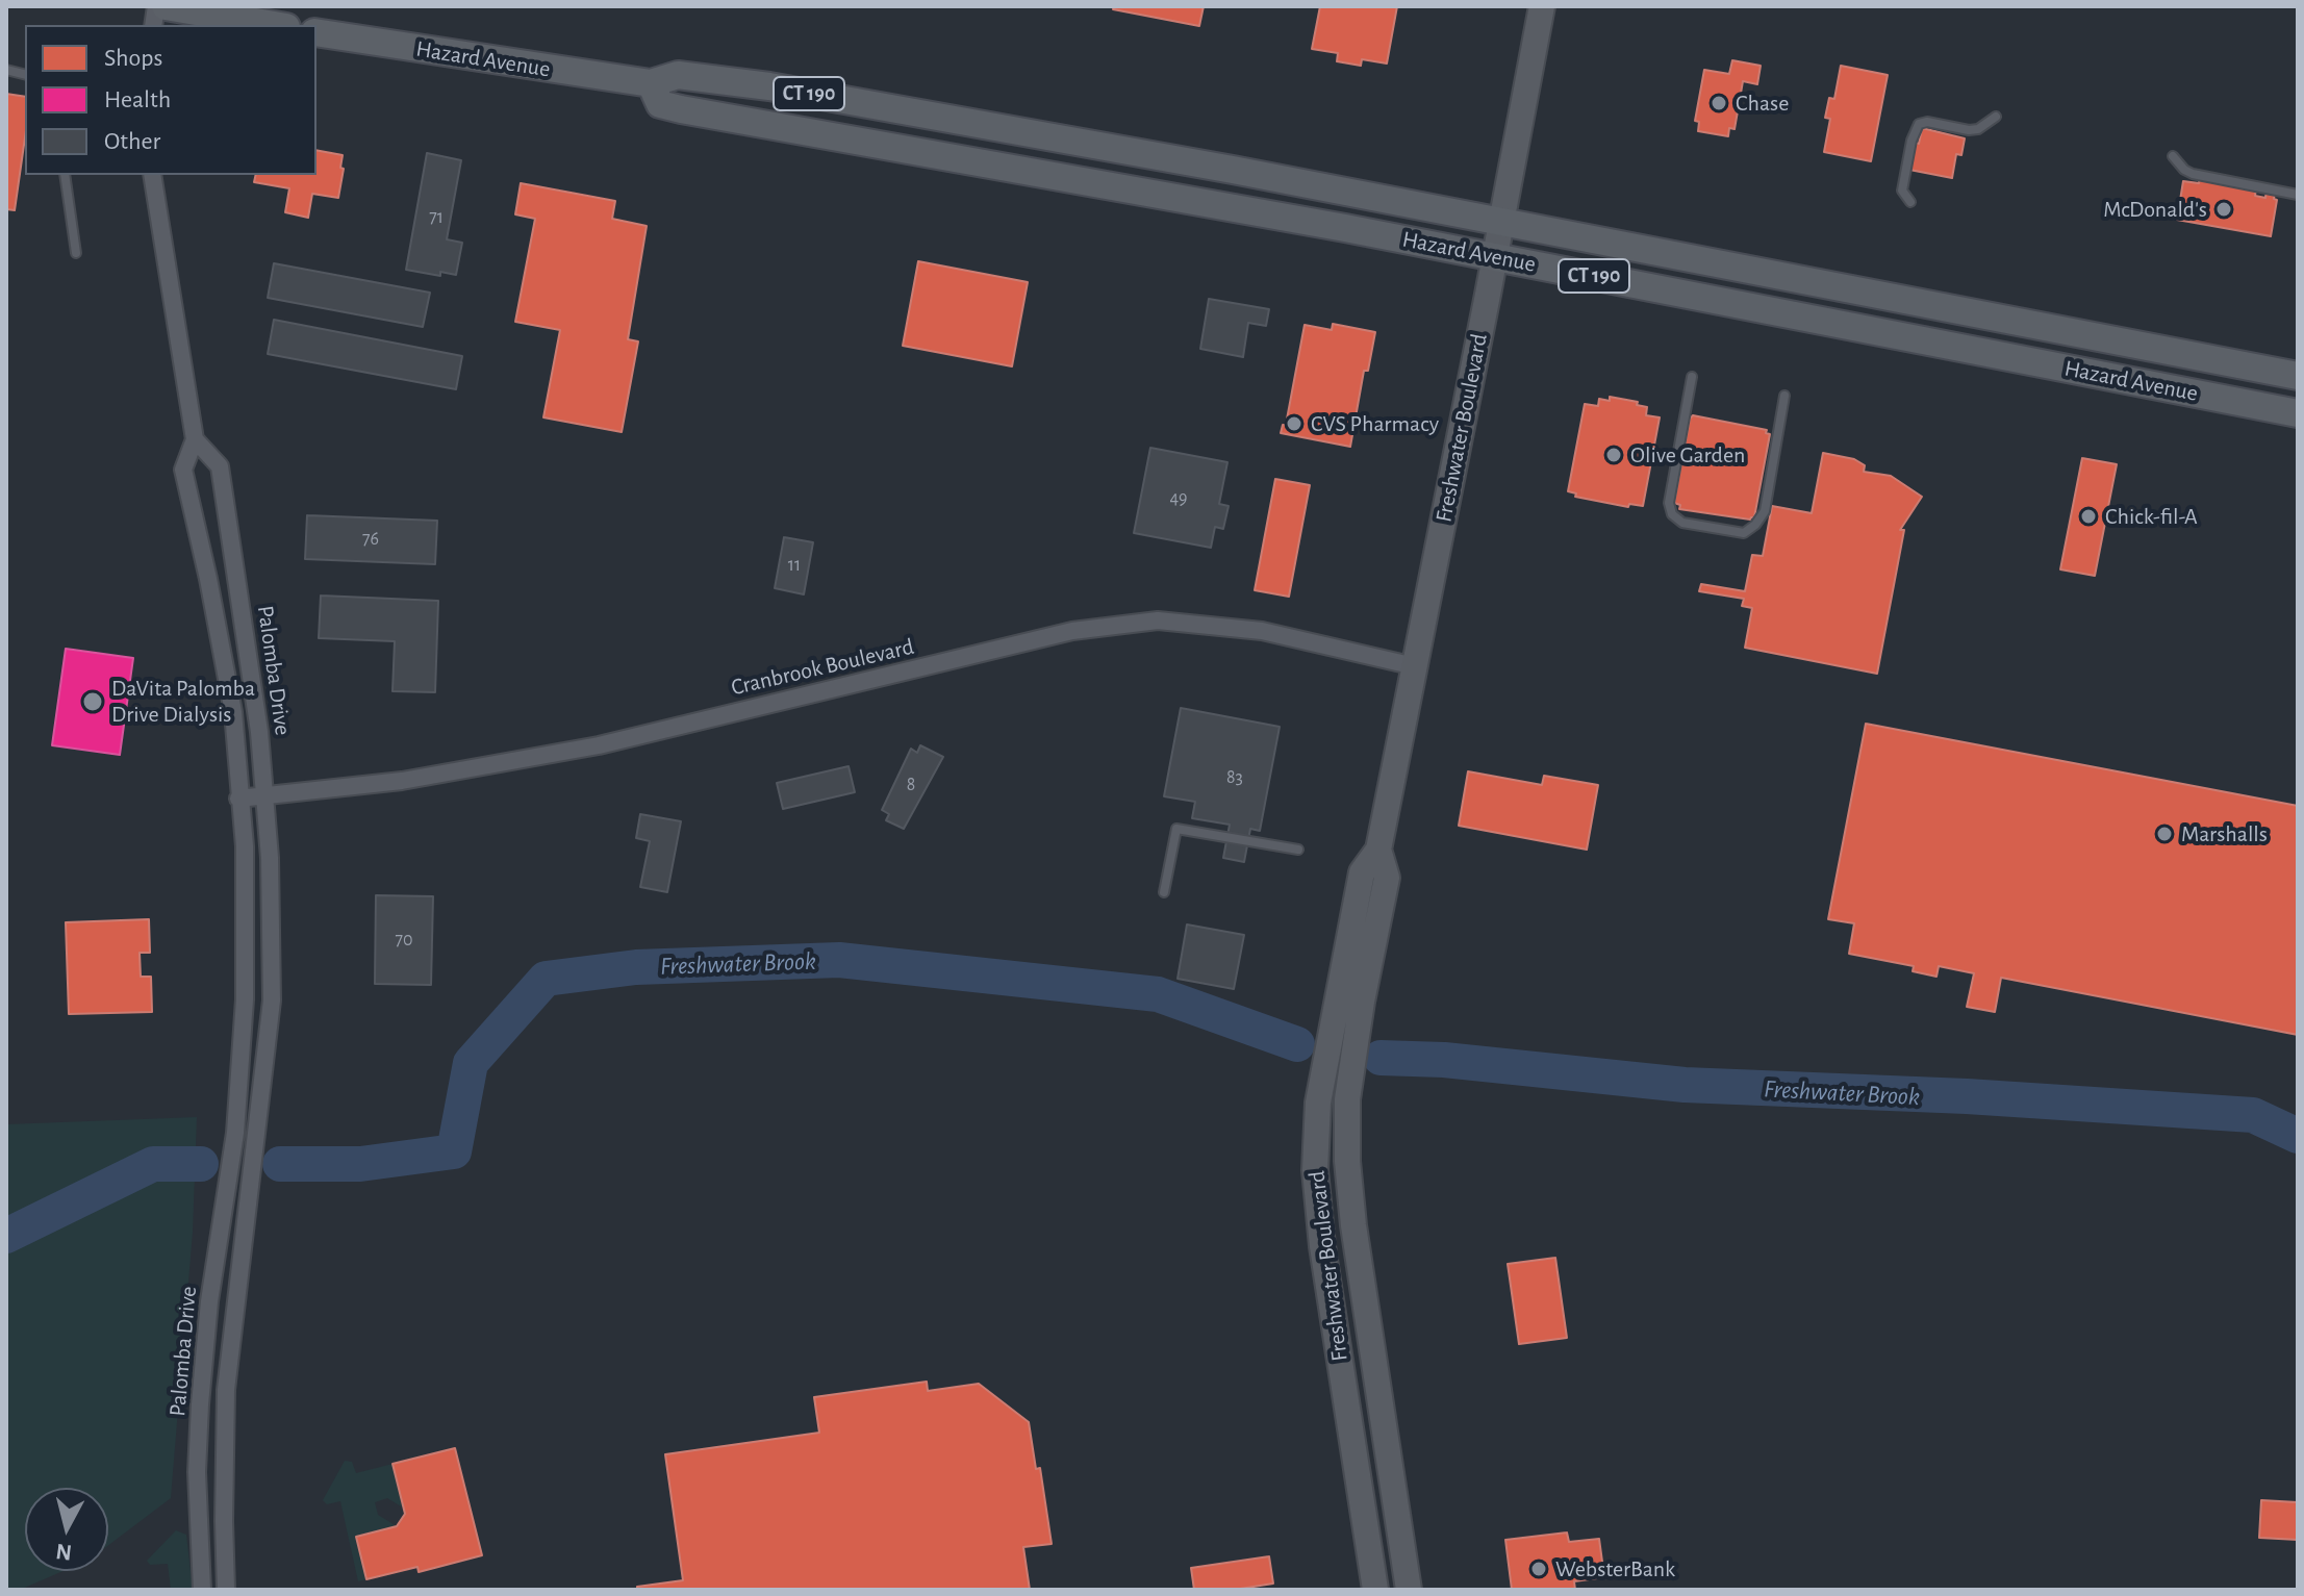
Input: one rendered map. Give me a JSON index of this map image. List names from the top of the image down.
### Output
{
  "streets": {
    "main road": ["Hazard Avenue", "CT 190"],
    "street": ["Freshwater Boulevard", "Cranbrook Boulevard", "Palomba Drive"]
  },
  "crossings": [
    ["Hazard Avenue", "Freshwater Boulevard"],
    ["Freshwater Boulevard", "Cranbrook Boulevard"],
    ["Cranbrook Boulevard", "Palomba Drive"]
  ],
  "water": ["Freshwater Brook"],
  "places": [
    "Chase",
    "McDonald's",
    "CVS Pharmacy",
    "Olive Garden",
    "Chick-fil-A",
    "DaVita Palomba Drive Dialysis",
    "Marshalls",
    "WebsterBank"
  ],
  "house_numbers": [
    "71",
    "49",
    "76",
    "11",
    "83",
    "8",
    "70"
  ],
  "legend": ["Shops", "Health", "Other"],
  "north": "bottom"
}
